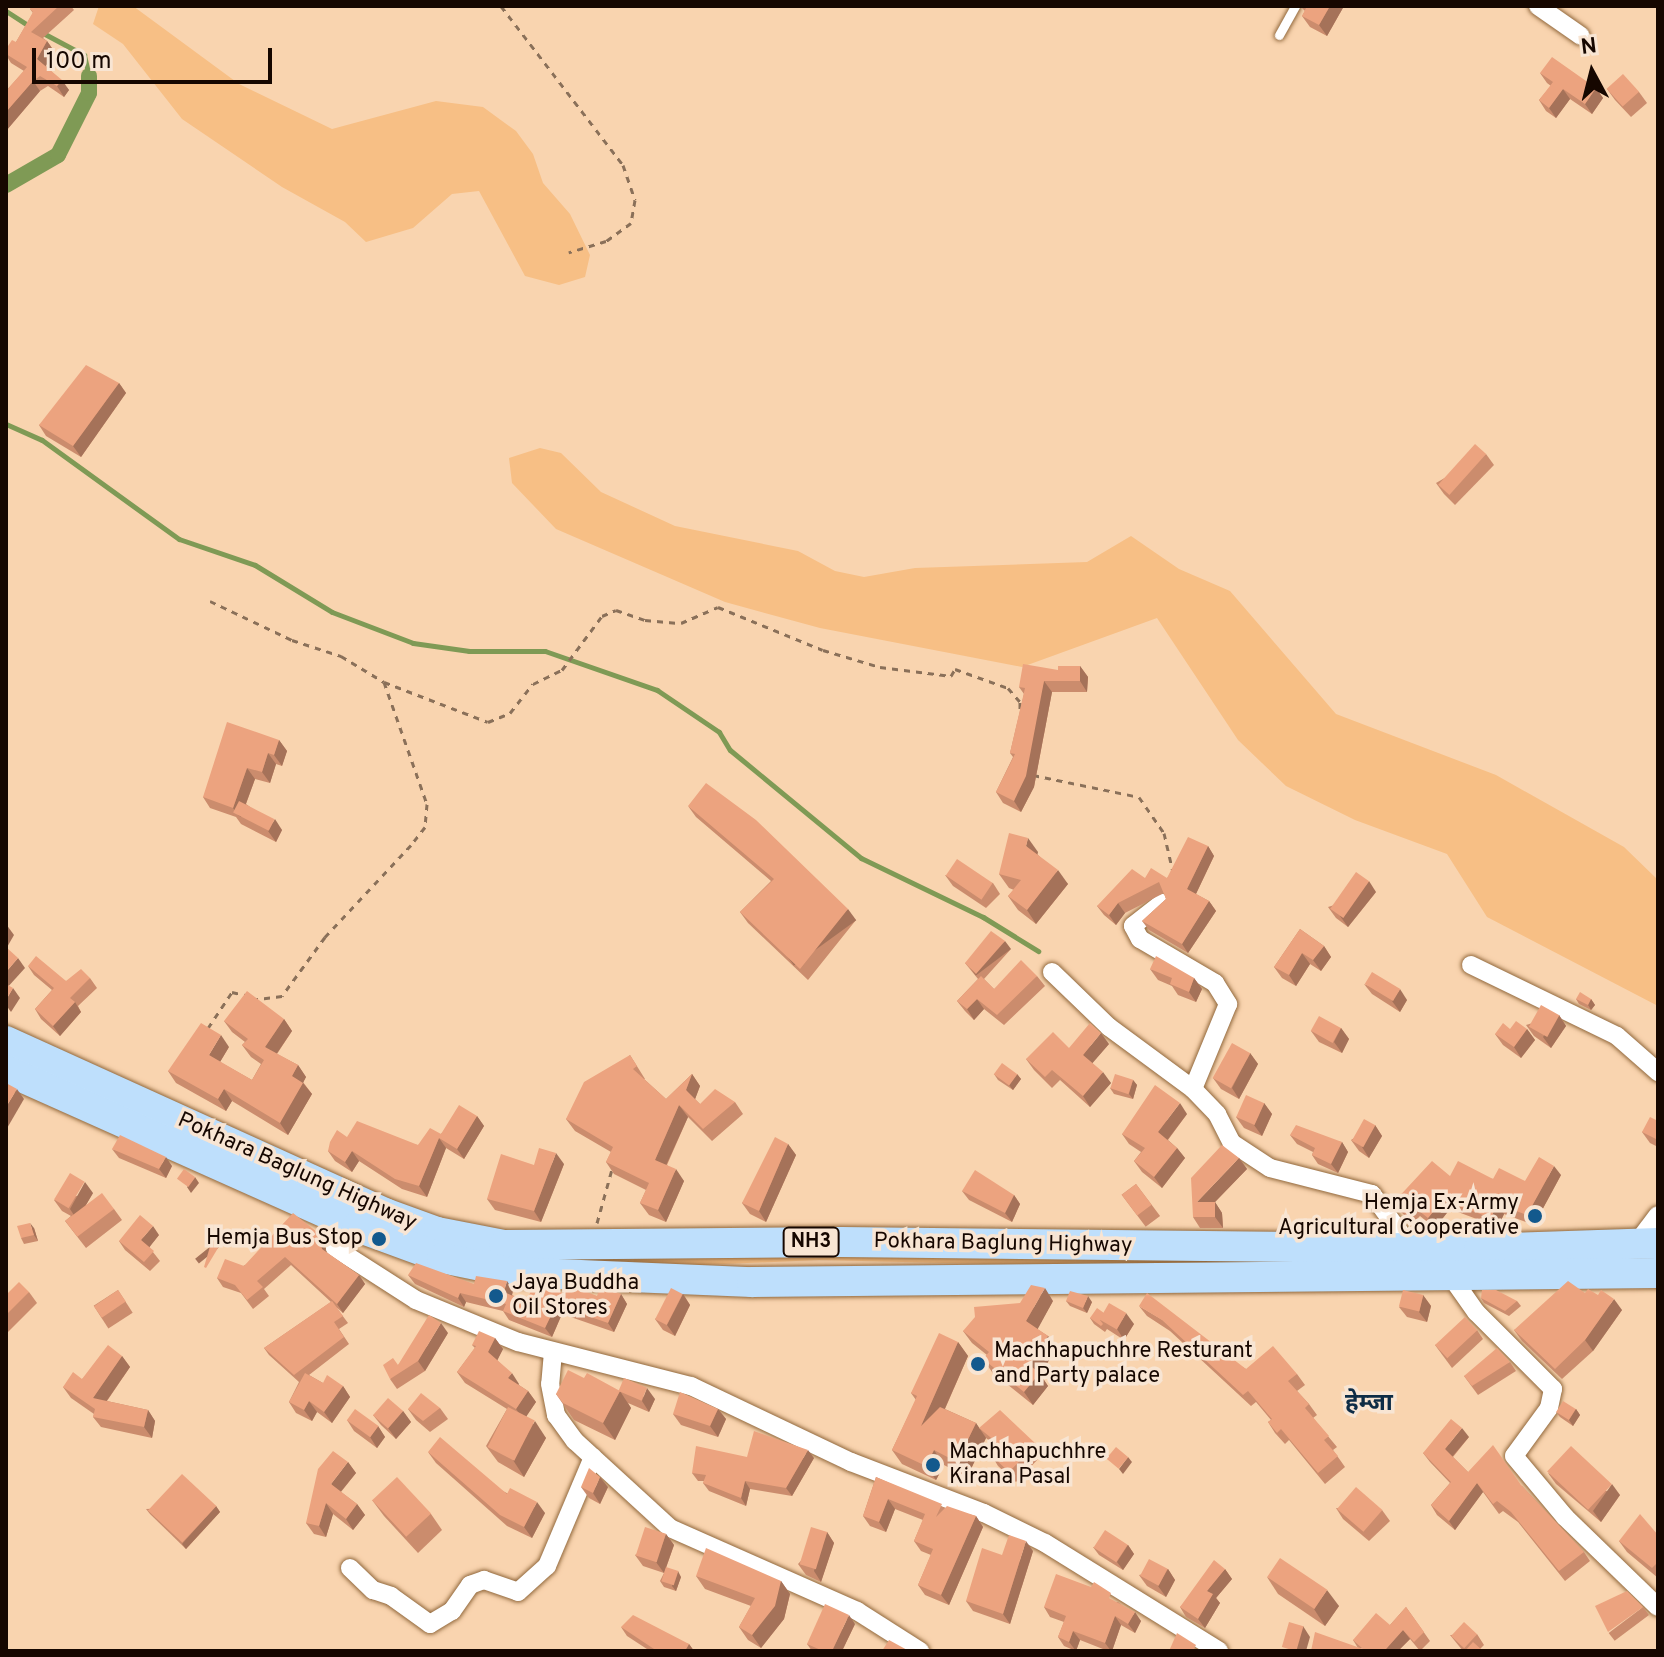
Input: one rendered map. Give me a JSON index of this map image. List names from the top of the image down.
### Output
{
  "streets": {
    "highway": ["Pokhara Baglung Highway", "NH3"]
  },
  "districts": ["हेम्जा"],
  "places": [
    "Hemja Ex-Army Agricultural Cooperative",
    "Hemja Bus Stop",
    "Jaya Buddha Oil Stores",
    "Machhapuchhre Resturant and Party palace",
    "Machhapuchhre Kirana Pasal"
  ],
  "scale_bar": "100 m",
  "north": "top"
}
